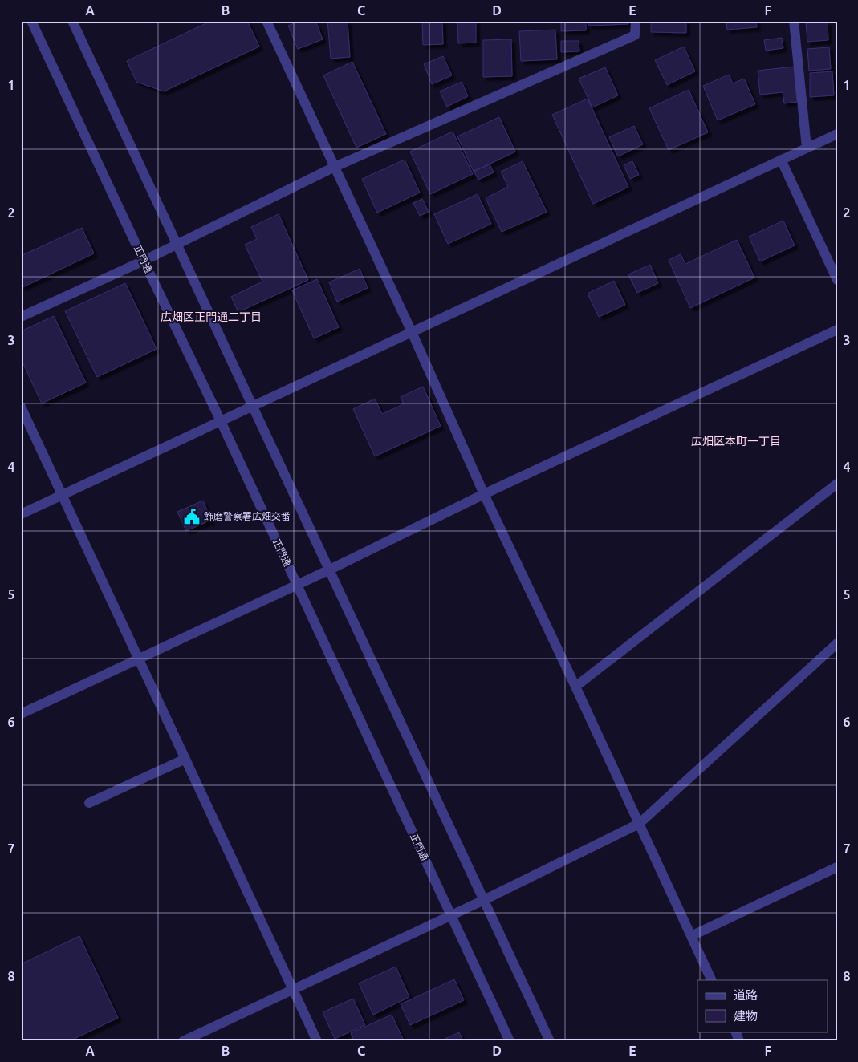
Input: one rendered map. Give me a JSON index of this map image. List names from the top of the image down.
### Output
{
  "streets": {
    "street": ["正門通"]
  },
  "districts": ["広畑区正門通二丁目", "広畑区本町一丁目"],
  "places": {
    "public building": ["飾磨警察署広畑交番"]
  },
  "legend": ["道路", "建物"],
  "grid": {
    "columns": [
      "A",
      "B",
      "C",
      "D",
      "E",
      "F"
    ],
    "rows": [
      "1",
      "2",
      "3",
      "4",
      "5",
      "6",
      "7",
      "8"
    ]
  }
}
